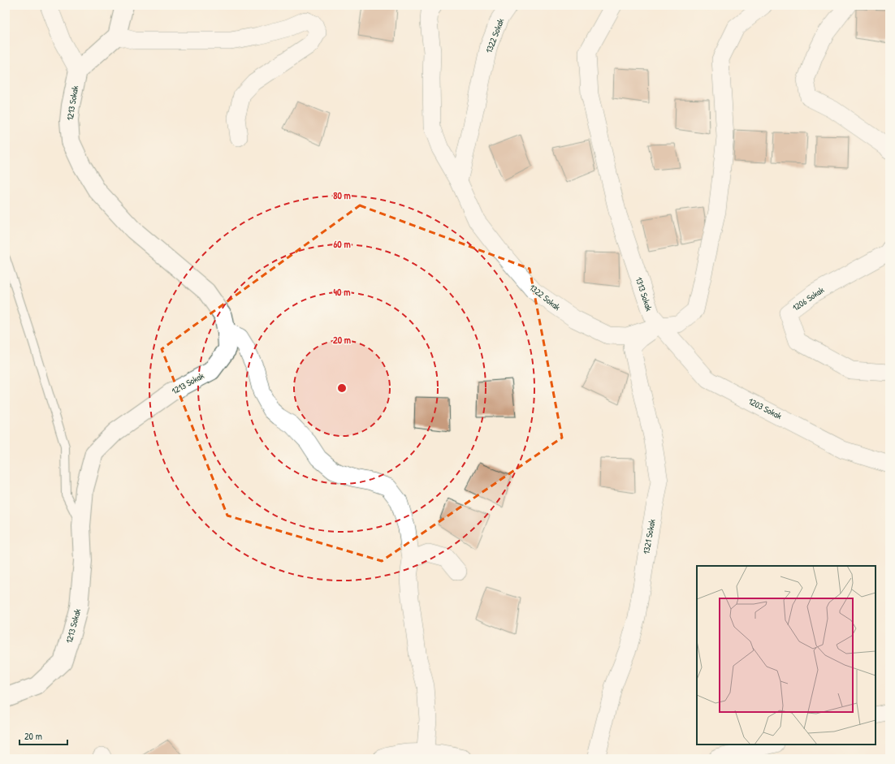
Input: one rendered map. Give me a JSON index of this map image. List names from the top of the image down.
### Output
{
  "streets": {
    "street": [
      "1322 Sokak",
      "1213 Sokak",
      "1313 Sokak",
      "1206 Sokak",
      "1203 Sokak",
      "1321 Sokak"
    ]
  },
  "crossings": [
    ["1322 Sokak", "1313 Sokak"],
    ["1322 Sokak", "1203 Sokak"],
    ["1322 Sokak", "1321 Sokak"],
    ["1313 Sokak", "1203 Sokak"],
    ["1313 Sokak", "1321 Sokak"],
    ["1203 Sokak", "1321 Sokak"]
  ],
  "scale_bar": "20 m",
  "rings": [
    "80 m",
    "60 m",
    "40 m",
    "20 m"
  ]
}
